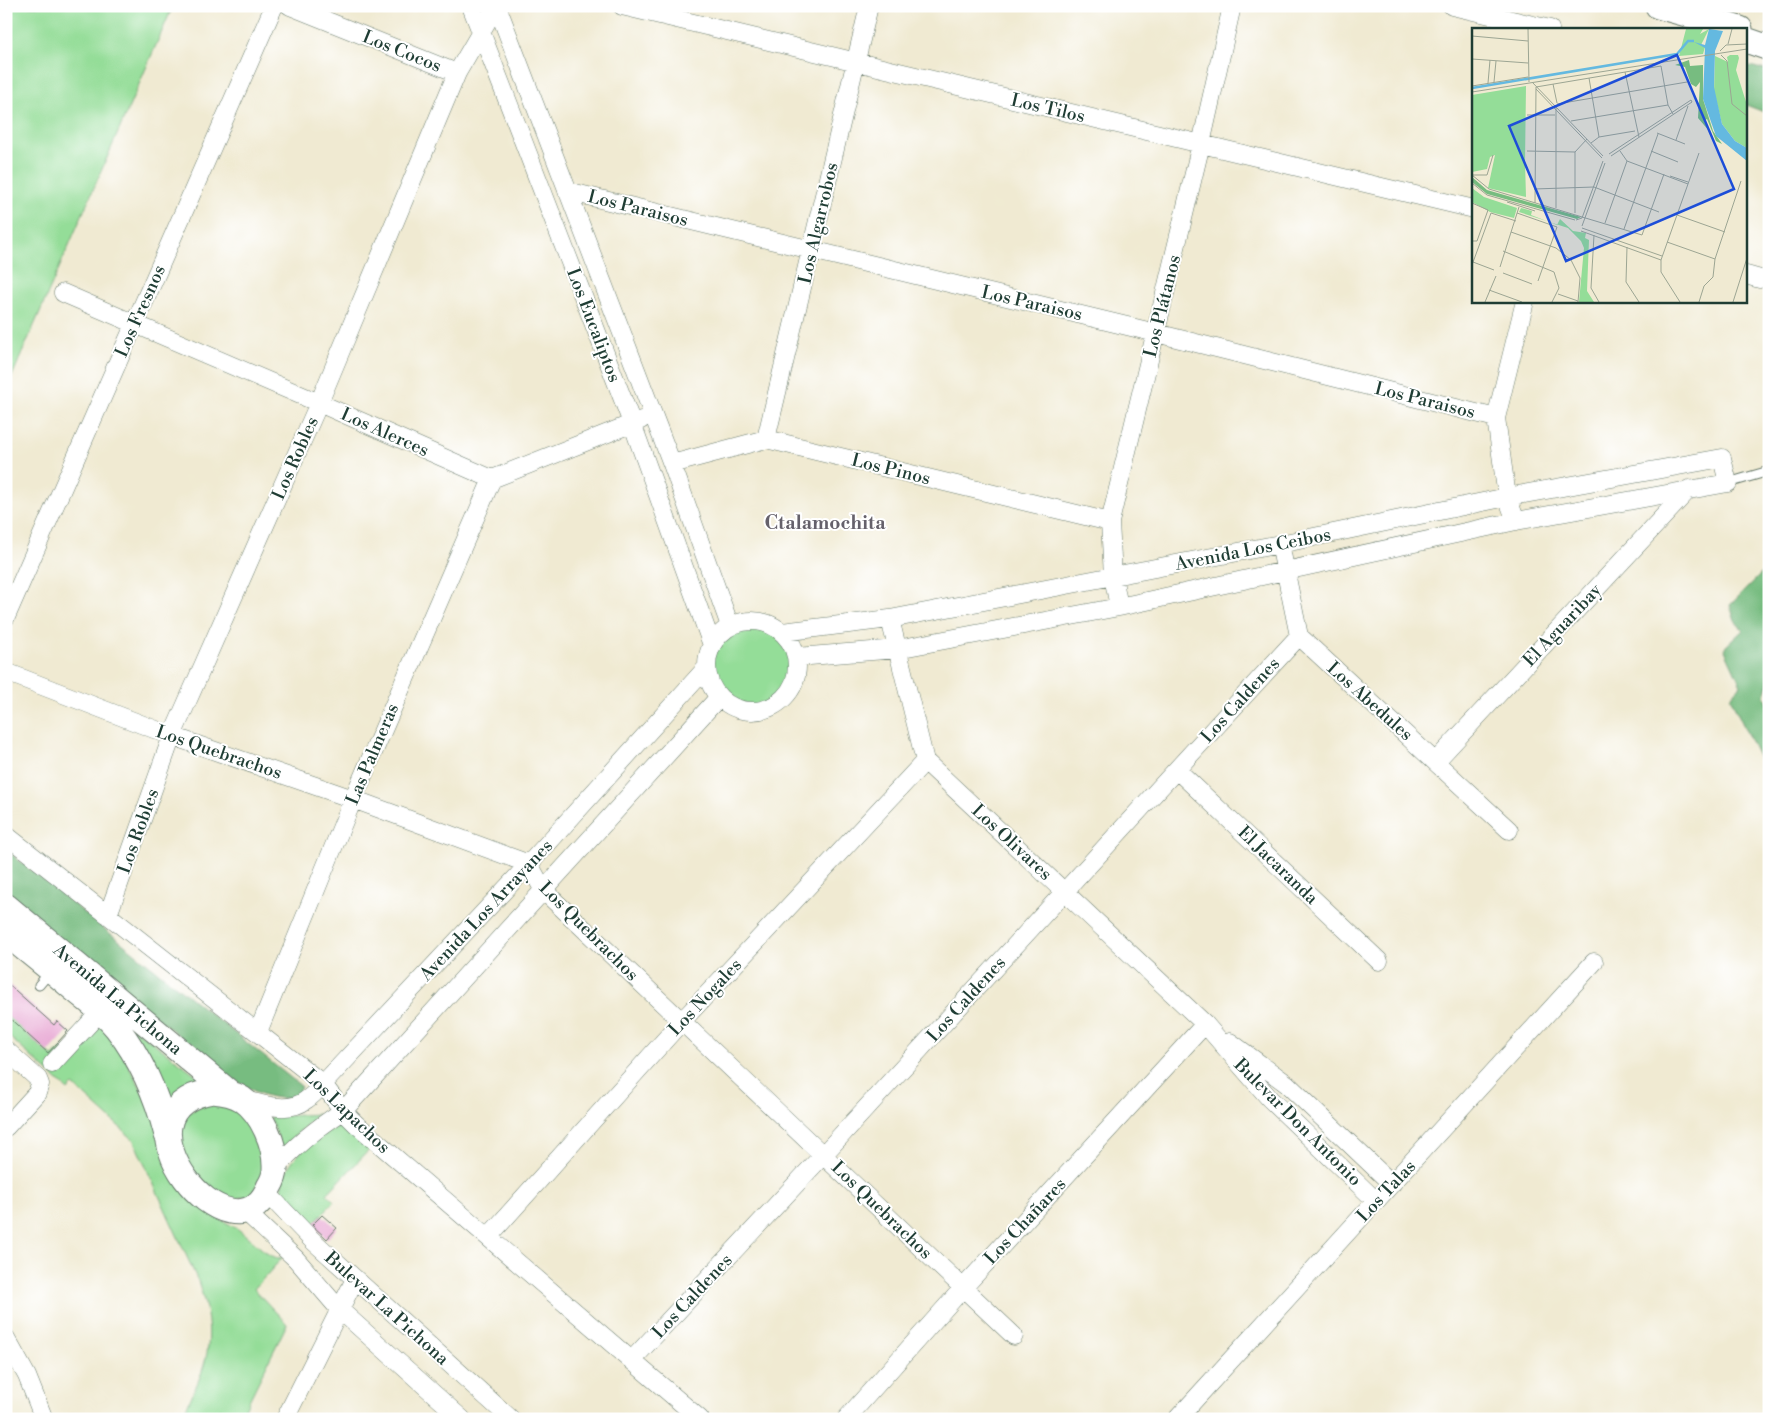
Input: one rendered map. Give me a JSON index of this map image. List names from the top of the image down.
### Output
{
  "streets": {
    "main road": ["Avenida La Pichona"],
    "street": [
      "Los Cocos",
      "Los Tilos",
      "Los Paraisos",
      "Los Algarrobos",
      "Los Plátanos",
      "Los Fresnos",
      "Los Eucaliptos",
      "Los Alerces",
      "Los Robles",
      "Los Pinos",
      "Avenida Los Ceibos",
      "El Aguaribay",
      "Los Caldenes",
      "Los Abedules",
      "Los Quebrachos",
      "Las Palmeras",
      "Los Olivares",
      "El Jacaranda",
      "Avenida Los Arrayanes",
      "Los Nogales",
      "Los Lapachos",
      "Bulevar Don Antonio",
      "Los Talas",
      "Los Chañares",
      "Bulevar La Pichona"
    ]
  },
  "crossings": [
    ["Los Cocos", "Los Robles"],
    ["Los Tilos", "Los Algarrobos"],
    ["Los Tilos", "Los Plátanos"],
    ["Los Paraisos", "Los Algarrobos"],
    ["Los Paraisos", "Los Plátanos"],
    ["Los Paraisos", "Los Eucaliptos"],
    ["Los Algarrobos", "Los Pinos"],
    ["Los Plátanos", "Los Pinos"],
    ["Los Plátanos", "Avenida Los Ceibos"],
    ["Los Fresnos", "Los Alerces"],
    ["Los Eucaliptos", "Los Robles"],
    ["Los Eucaliptos", "Los Pinos"],
    ["Los Eucaliptos", "Avenida Los Ceibos"],
    ["Los Eucaliptos", "Avenida Los Arrayanes"],
    ["Los Alerces", "Los Robles"],
    ["Los Alerces", "Las Palmeras"],
    ["Los Robles", "Los Quebrachos"],
    ["Los Robles", "Los Lapachos"],
    ["Avenida Los Ceibos", "El Aguaribay"],
    ["Avenida Los Ceibos", "Avenida Los Arrayanes"],
    ["El Aguaribay", "Los Abedules"],
    ["Los Caldenes", "Los Abedules"],
    ["Los Caldenes", "Los Quebrachos"],
    ["Los Caldenes", "Los Olivares"],
    ["Los Caldenes", "El Jacaranda"],
    ["Los Caldenes", "Los Lapachos"],
    ["Los Quebrachos", "Las Palmeras"],
    ["Los Quebrachos", "Avenida Los Arrayanes"],
    ["Los Quebrachos", "Los Nogales"],
    ["Los Quebrachos", "Los Chañares"],
    ["Las Palmeras", "Los Lapachos"],
    ["Los Olivares", "Los Nogales"],
    ["Los Olivares", "Bulevar Don Antonio"],
    ["Los Olivares", "Los Chañares"],
    ["Avenida Los Arrayanes", "Avenida La Pichona"],
    ["Avenida Los Arrayanes", "Los Lapachos"],
    ["Avenida Los Arrayanes", "Bulevar La Pichona"],
    ["Los Nogales", "Los Lapachos"],
    ["Avenida La Pichona", "Bulevar La Pichona"],
    ["Bulevar Don Antonio", "Los Talas"],
    ["Bulevar Don Antonio", "Los Chañares"]
  ],
  "districts": ["Ctalamochita"]
}
